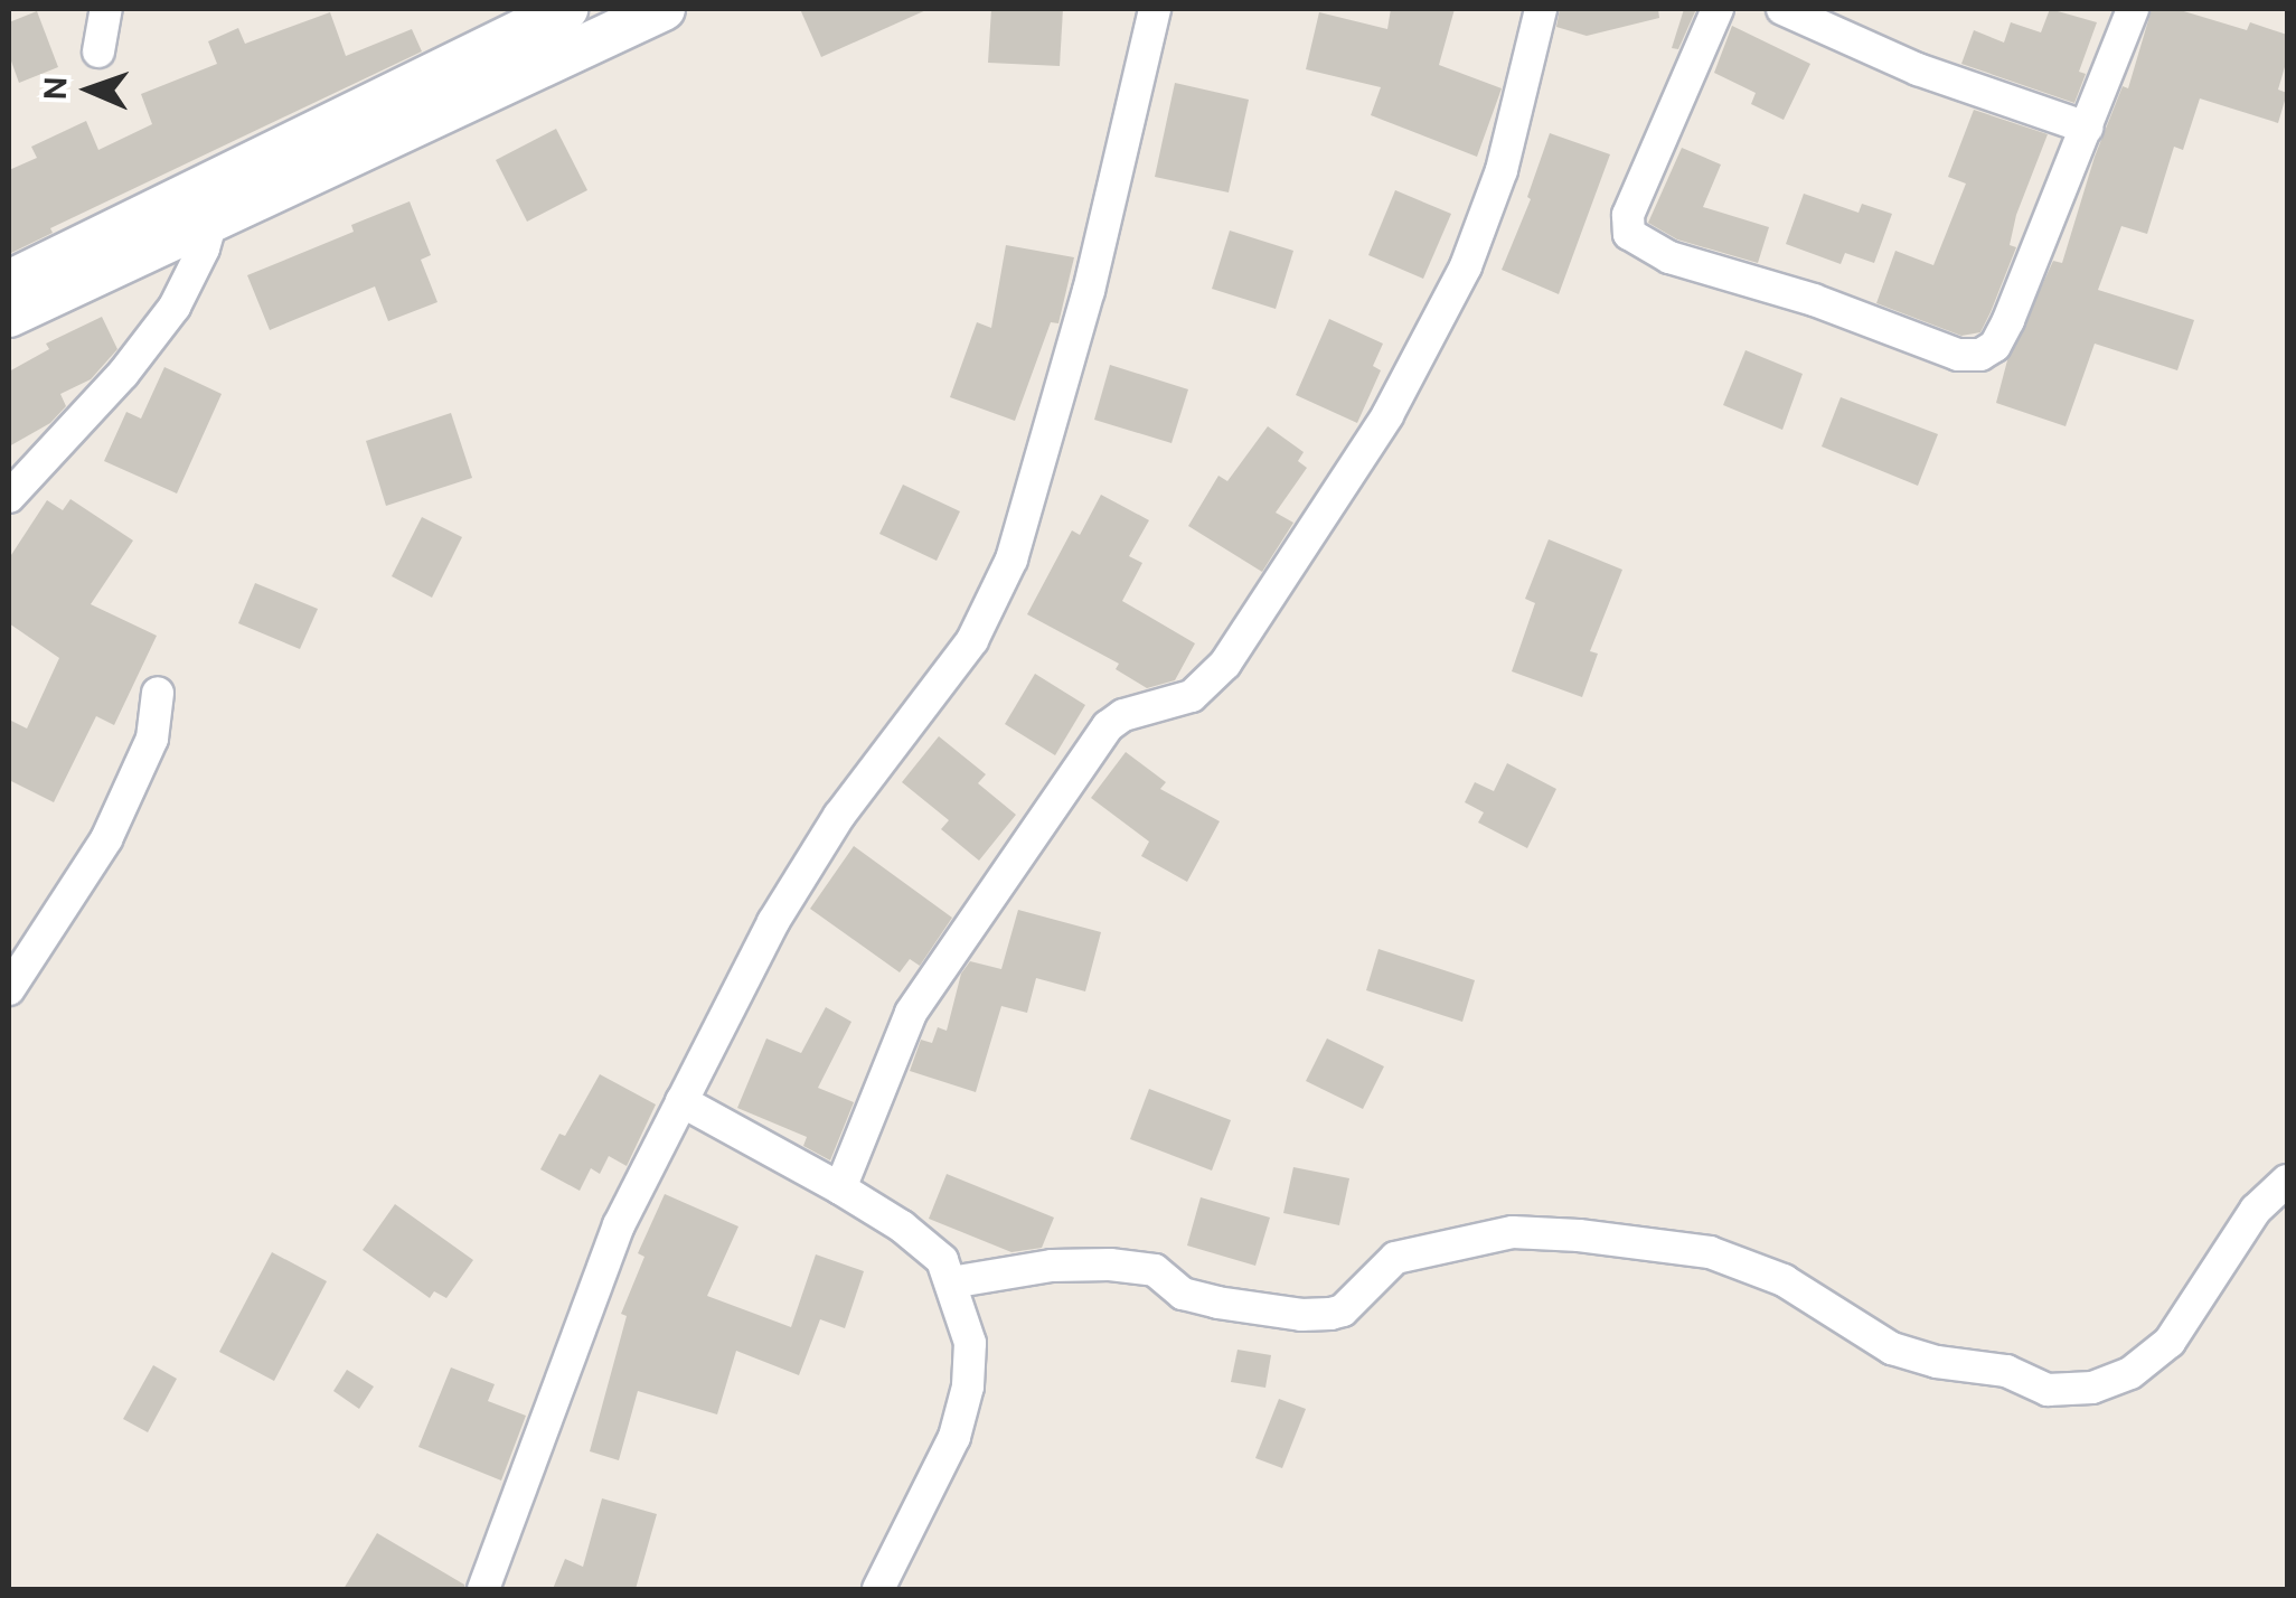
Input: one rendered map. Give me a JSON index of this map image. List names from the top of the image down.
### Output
{
  "north": "left"
}
